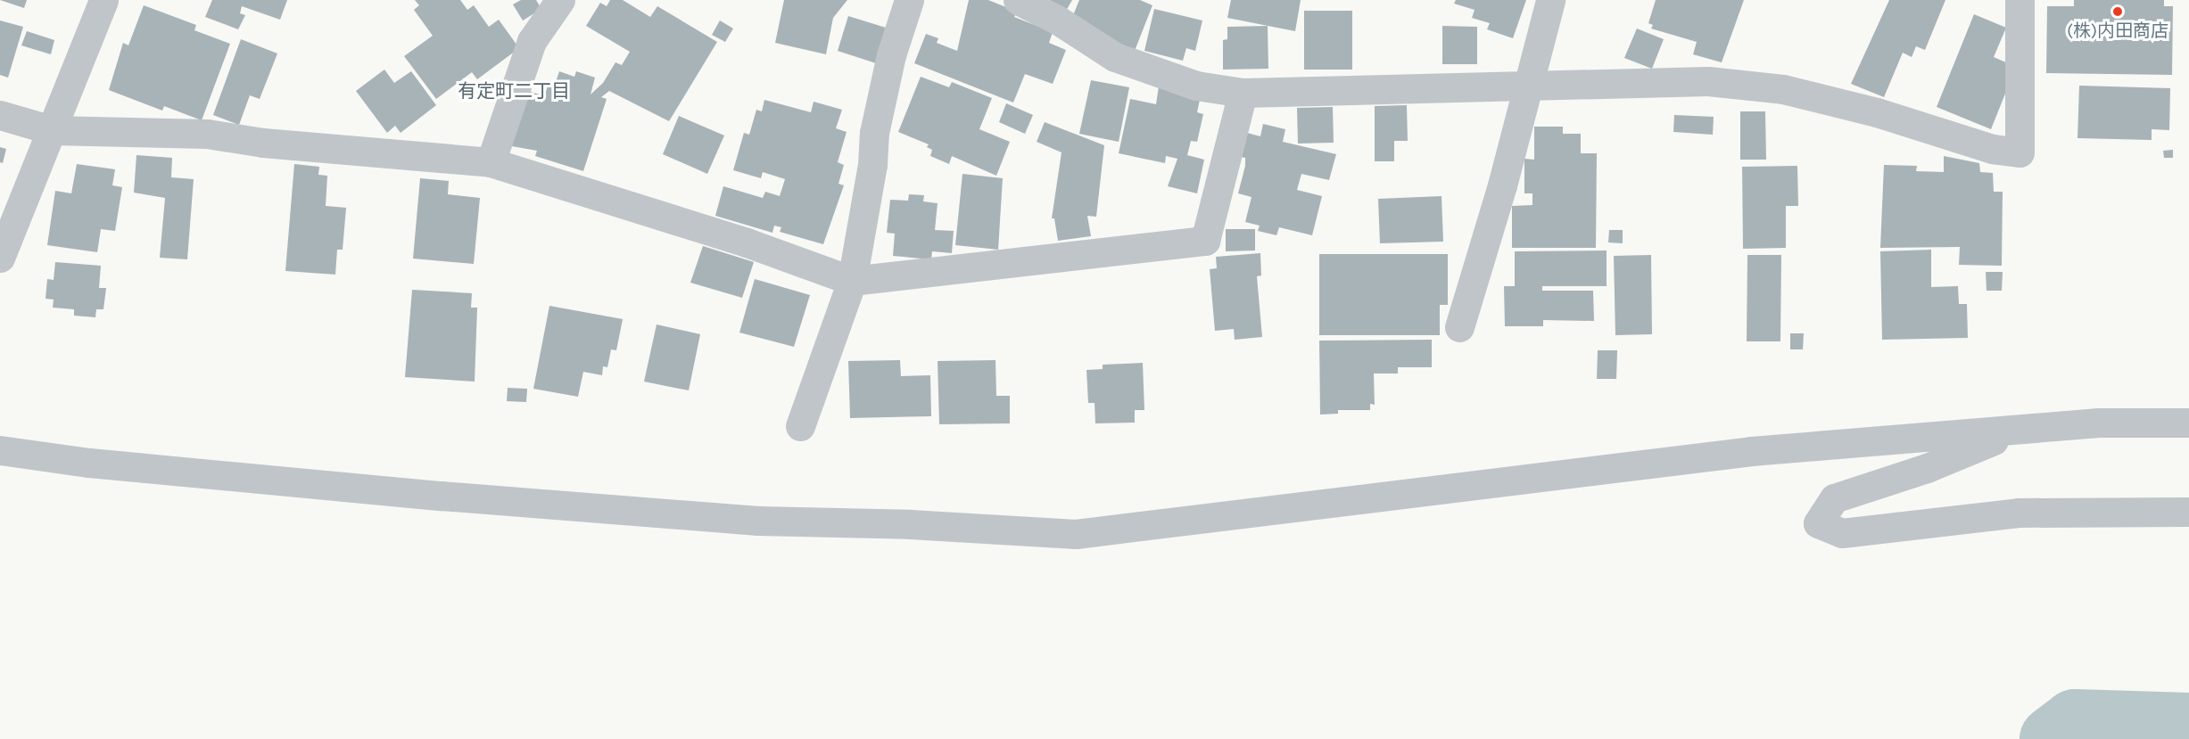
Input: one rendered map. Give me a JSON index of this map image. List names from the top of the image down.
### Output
{
  "districts": ["有定町二丁目"],
  "places": ["(株)内田商店"]
}
